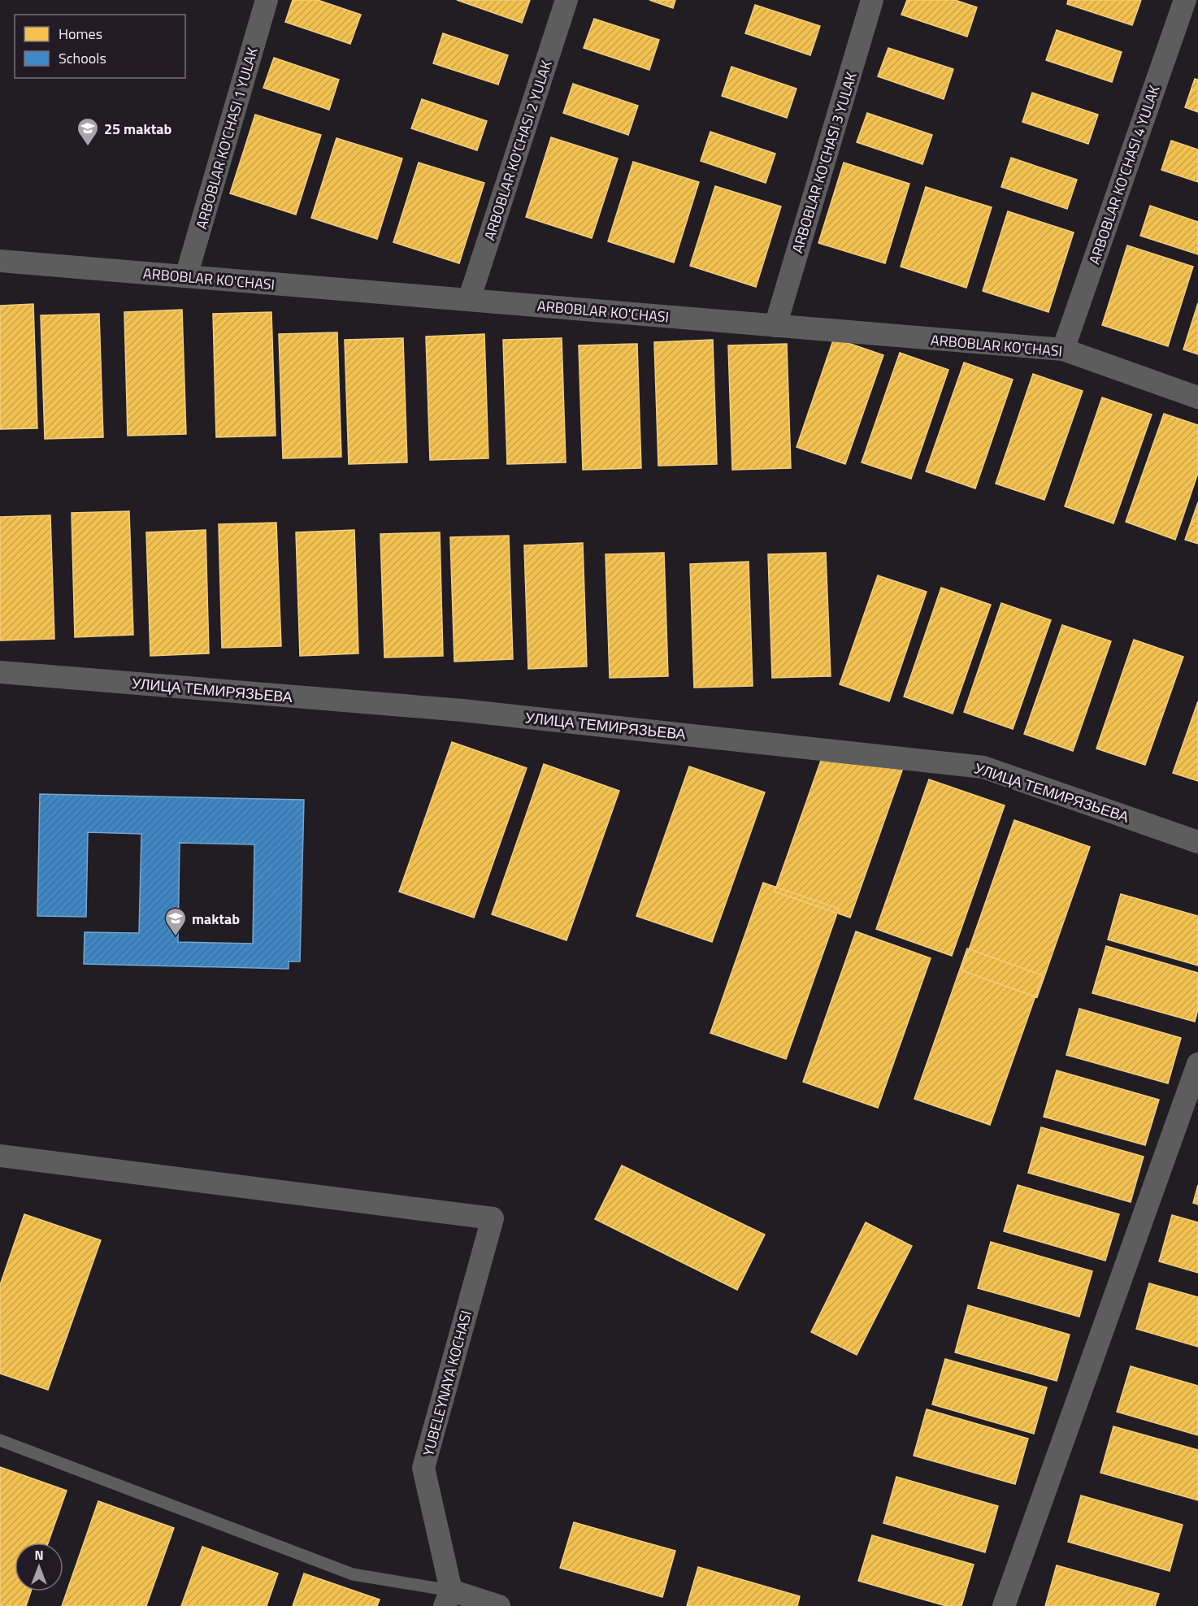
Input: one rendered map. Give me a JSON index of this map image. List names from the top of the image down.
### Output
{
  "streets": {
    "street": [
      "ARBOBLAR KO'CHASI 1 YULAK",
      "ARBOBLAR KO'CHASI 2 YULAK",
      "ARBOBLAR KO'CHASI 3 YULAK",
      "ARBOBLAR KO'CHASI 4 YULAK",
      "ARBOBLAR KO'CHASI",
      "УЛИЦА ТЕМИРЯЗЬЕВА",
      "YUBELEYNAYA KOCHASI"
    ]
  },
  "crossings": [
    ["ARBOBLAR KO'CHASI 1 YULAK", "ARBOBLAR KO'CHASI"],
    ["ARBOBLAR KO'CHASI 2 YULAK", "ARBOBLAR KO'CHASI"],
    ["ARBOBLAR KO'CHASI 3 YULAK", "ARBOBLAR KO'CHASI"],
    ["ARBOBLAR KO'CHASI 4 YULAK", "ARBOBLAR KO'CHASI"]
  ],
  "places": {
    "school or university": ["25 maktab", "maktab"]
  },
  "legend": ["Homes", "Schools"],
  "north": "top"
}
